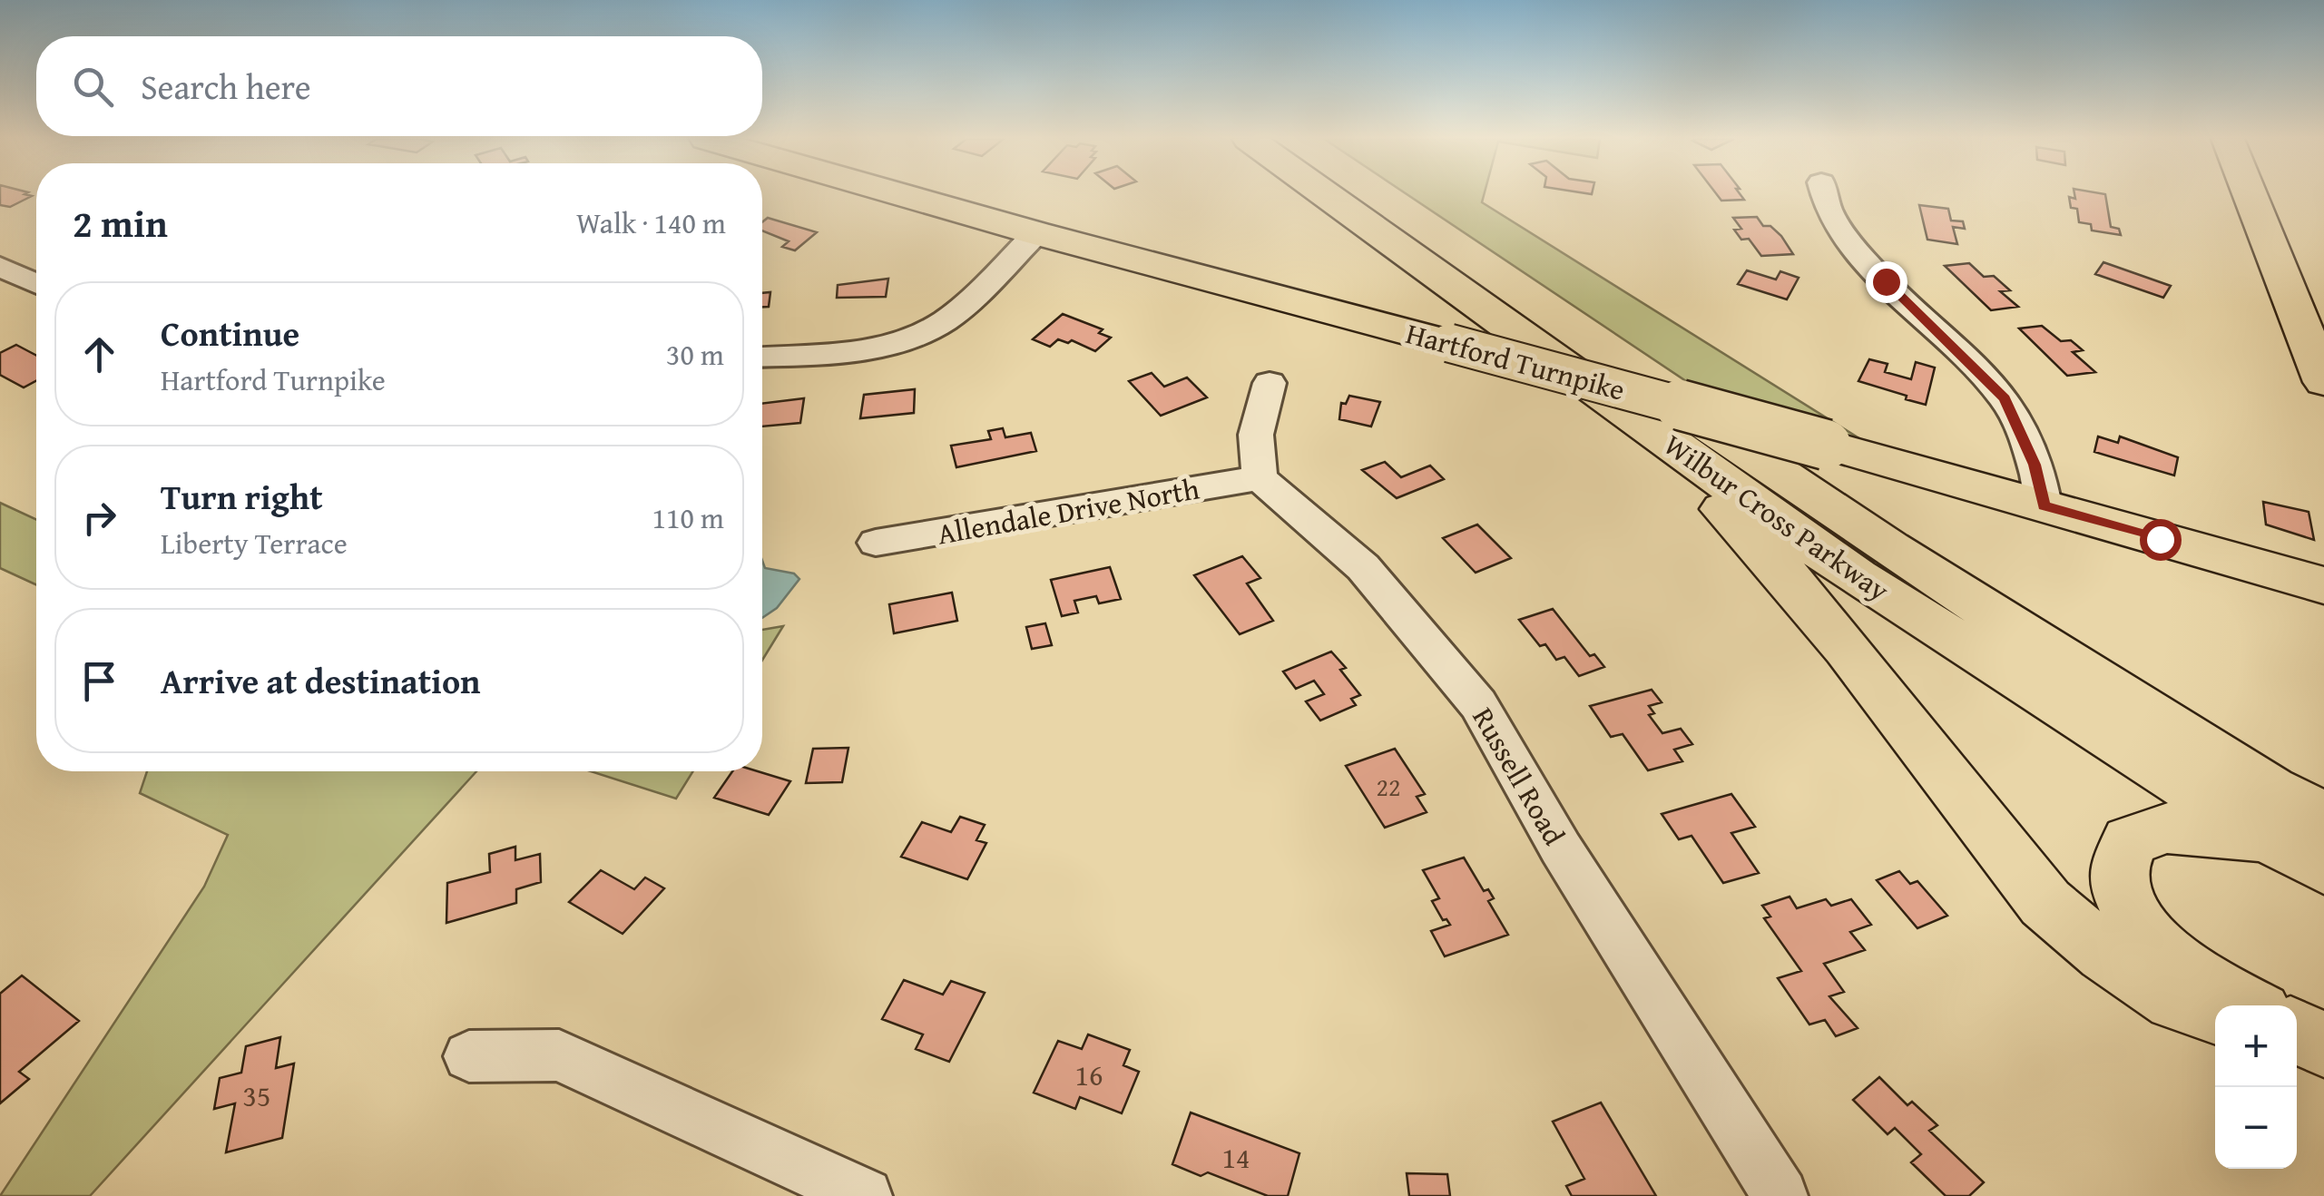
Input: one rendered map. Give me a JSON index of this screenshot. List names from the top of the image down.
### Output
{
  "streets": {
    "main road": ["Hartford Turnpike", "Wilbur Cross Parkway"],
    "street": ["Allendale Drive North", "Russell Road"]
  },
  "crossings": [
    ["Allendale Drive North", "Russell Road"]
  ],
  "house_numbers": [
    "22",
    "16",
    "35",
    "14"
  ],
  "page": {
    "search": "Search here",
    "heading": ["2 min", "Walk · 140 m"],
    "list": [
      ["Continue", "Hartford Turnpike", "30 m"],
      ["Turn right", "Liberty Terrace", "110 m"],
      "Arrive at destination"
    ],
    "map_buttons": ["+", "−"]
  }
}
